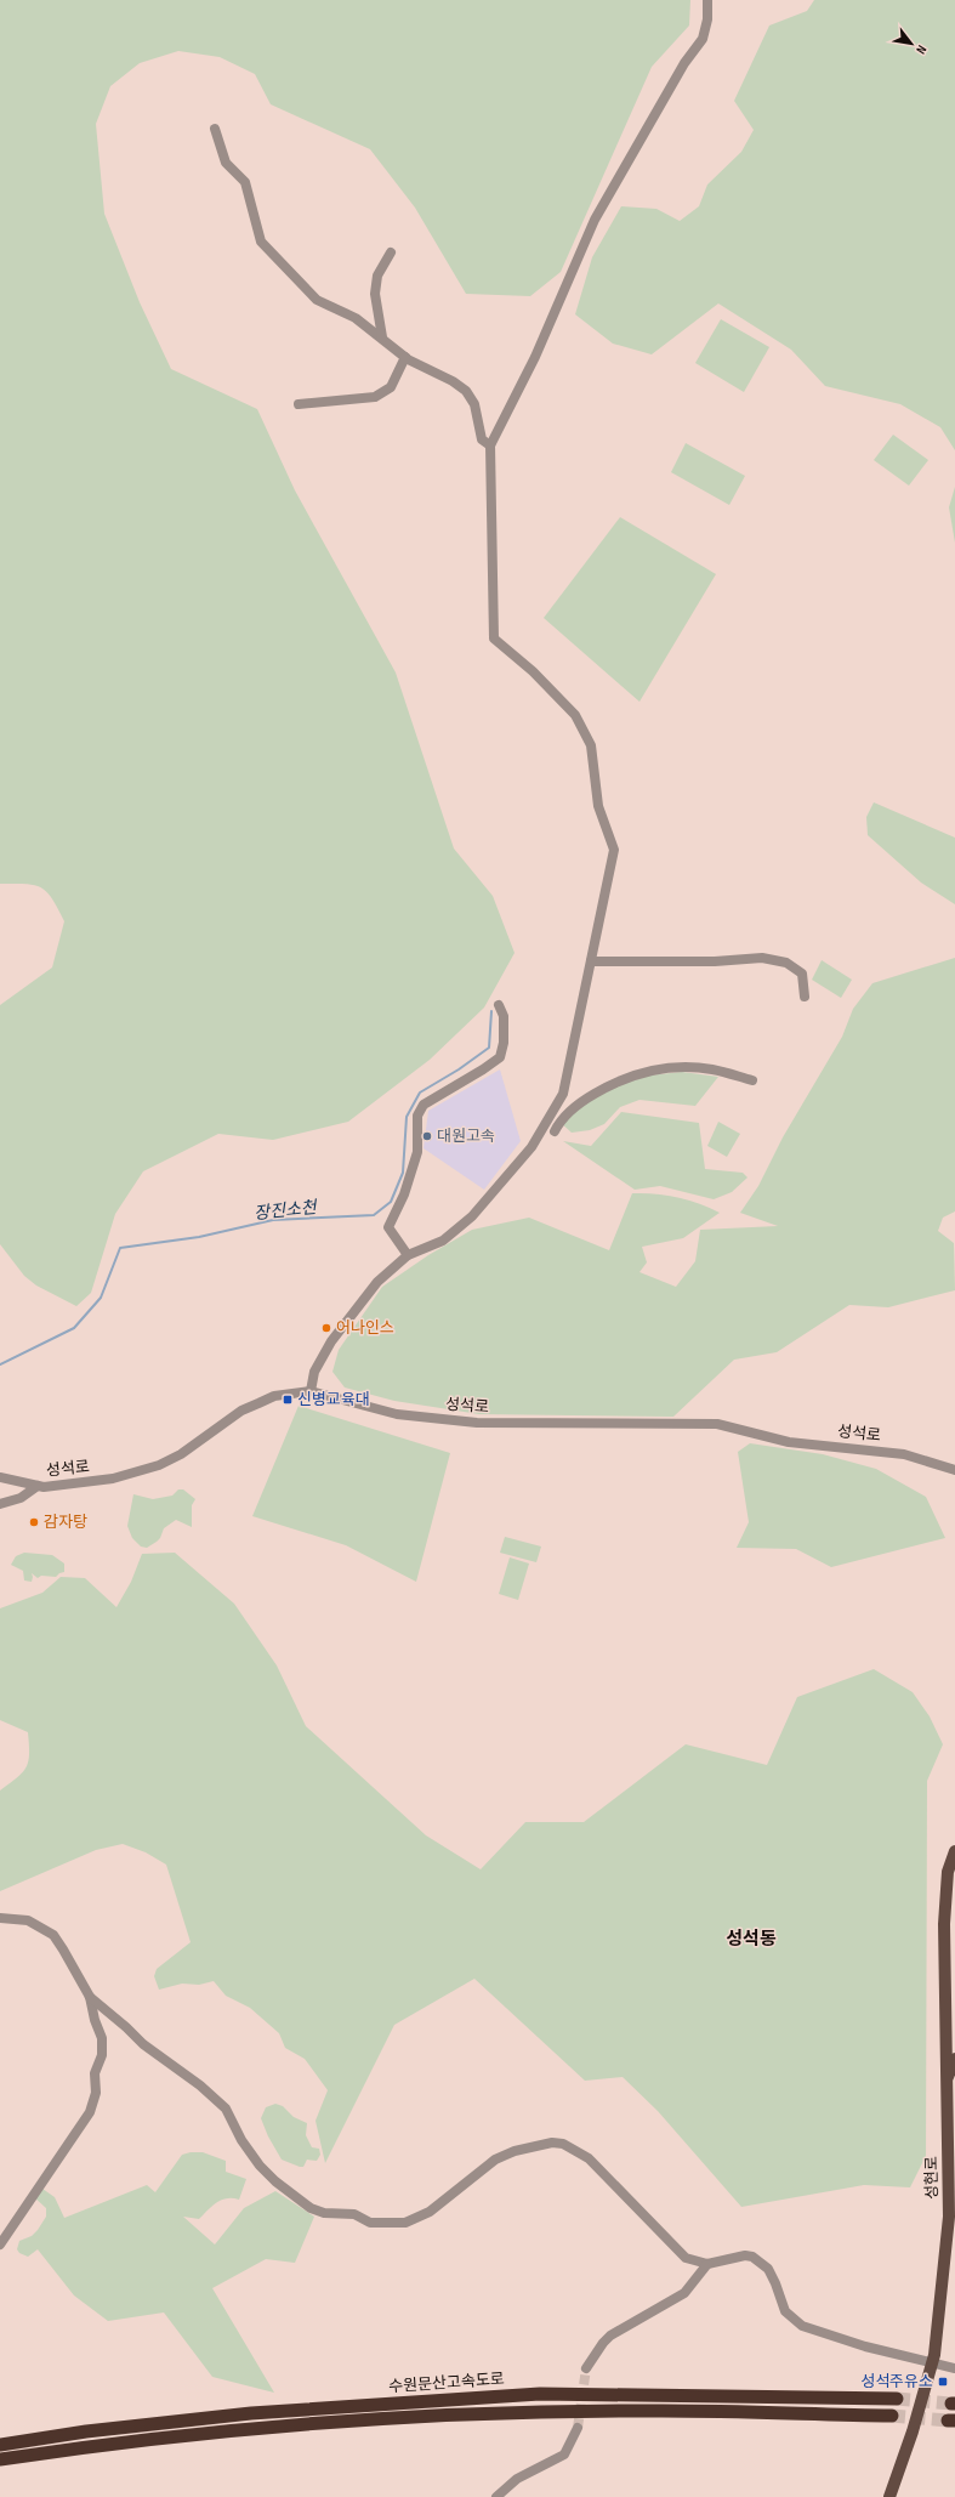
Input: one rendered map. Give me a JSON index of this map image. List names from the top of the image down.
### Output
{
  "streets": {
    "highway": ["수원문산고속도로"],
    "main road": ["성현로"],
    "street": ["성석로"]
  },
  "districts": ["성석동"],
  "water": ["장진소천"],
  "places": {
    "other": ["대원고속", "어나인스", "감자탕"],
    "transit": ["신병교육대", "성석주유소"]
  },
  "north": "bottom right"
}
